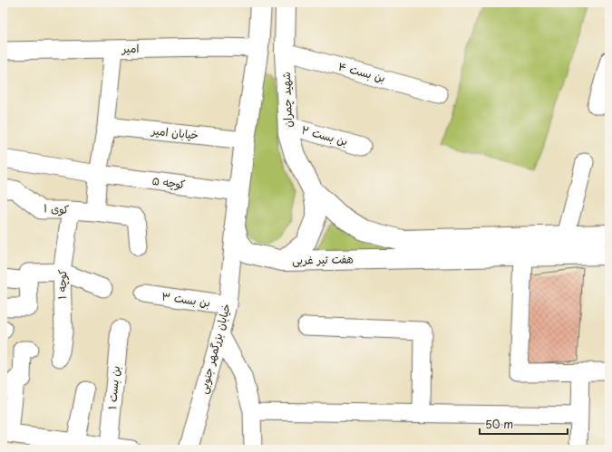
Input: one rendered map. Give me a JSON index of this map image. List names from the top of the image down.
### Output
{
  "streets": {
    "main road": ["شهید چمران", "هفت تیر غربی"],
    "street": [
      "امیر",
      "بن بست ۴",
      "خیابان امیر",
      "بن بست ۲",
      "کوچه ۵",
      "کوی ۱",
      "کوچه ۱",
      "بن بست ۳",
      "خیابان بزرگمهر جنوبی",
      "بن بست ۱"
    ]
  },
  "crossings": [
    ["امیر", "هفت تیر غربی"],
    ["بن بست ۴", "شهید چمران"],
    ["شهید چمران", "بن بست ۲"],
    ["خیابان امیر", "هفت تیر غربی"],
    ["کوچه ۵", "هفت تیر غربی"],
    ["کوی ۱", "کوچه ۱"],
    ["هفت تیر غربی", "خیابان بزرگمهر جنوبی"],
    ["بن بست ۳", "خیابان بزرگمهر جنوبی"]
  ],
  "scale_bar": "50 m"
}
